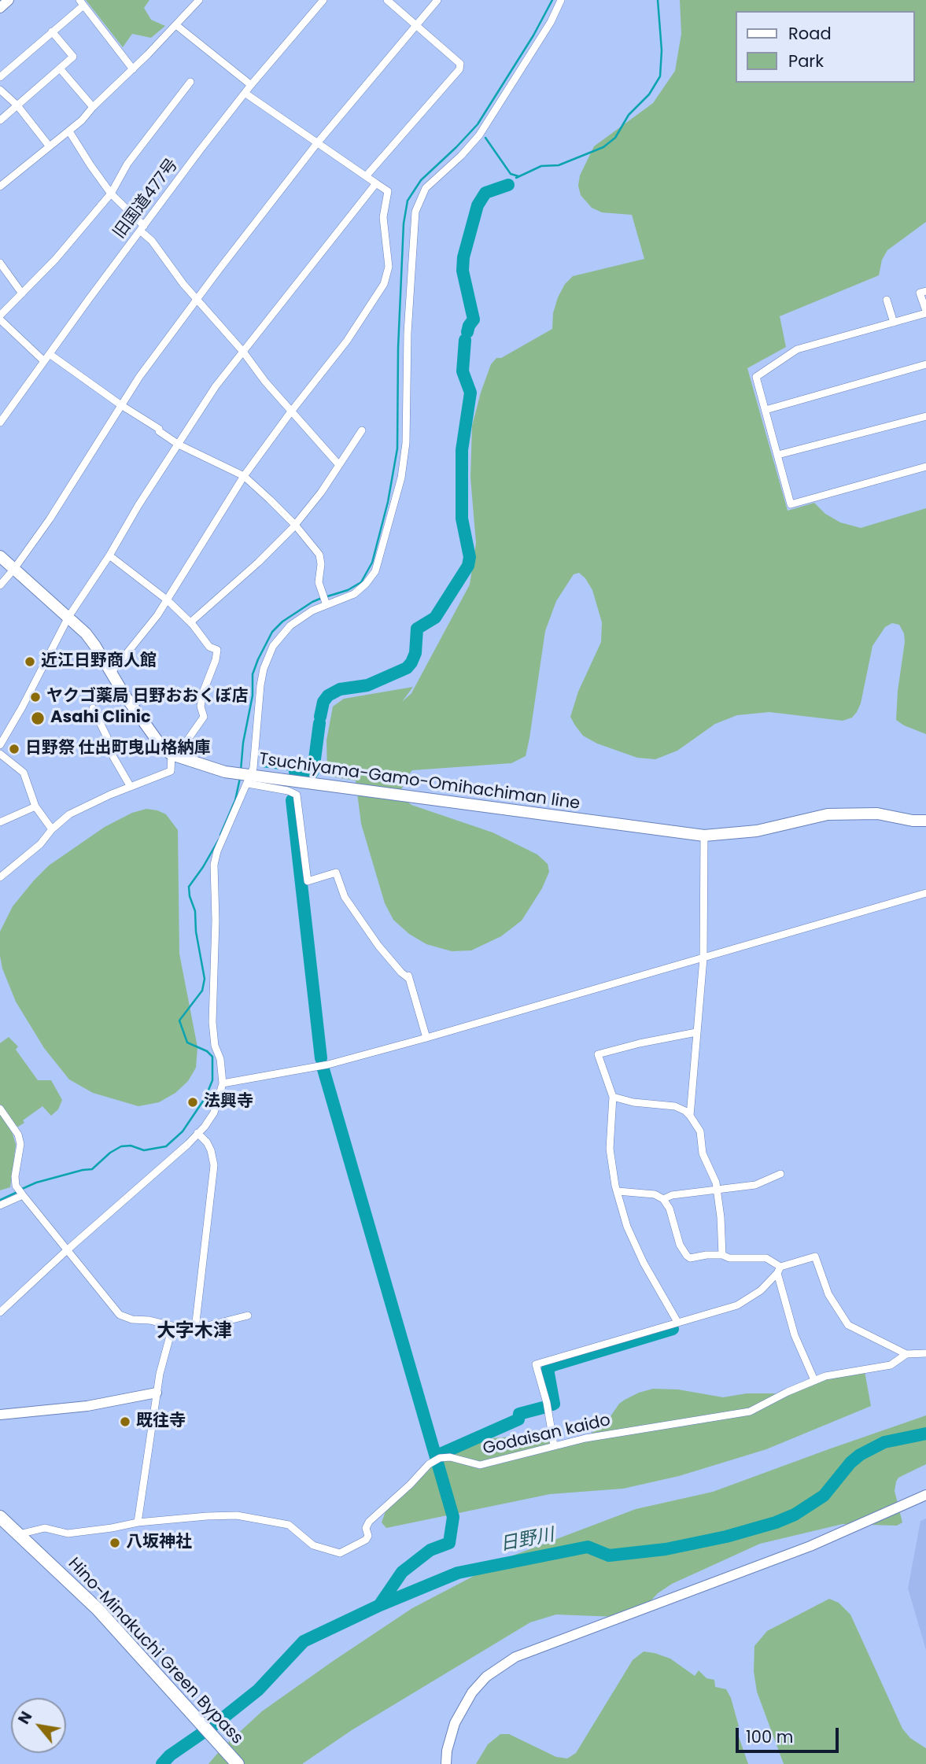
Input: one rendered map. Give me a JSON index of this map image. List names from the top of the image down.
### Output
{
  "streets": {
    "highway": ["Hino-Minakuchi Green Bypass"],
    "main road": ["Tsuchiyama-Gamo-Omihachiman line"],
    "street": ["旧国道477号", "Godaisan kaido"]
  },
  "crossings": [
    ["Godaisan kaido", "Hino-Minakuchi Green Bypass"]
  ],
  "districts": ["大字木津"],
  "water": ["日野川"],
  "places": [
    "近江日野商人館",
    "ヤクゴ薬局 日野おおくぼ店",
    "Asahi Clinic",
    "日野祭 仕出町曳山格納庫",
    "法興寺",
    "既往寺",
    "八坂神社"
  ],
  "legend": ["Road", "Park"],
  "scale_bar": "100 m",
  "north": "top left"
}
